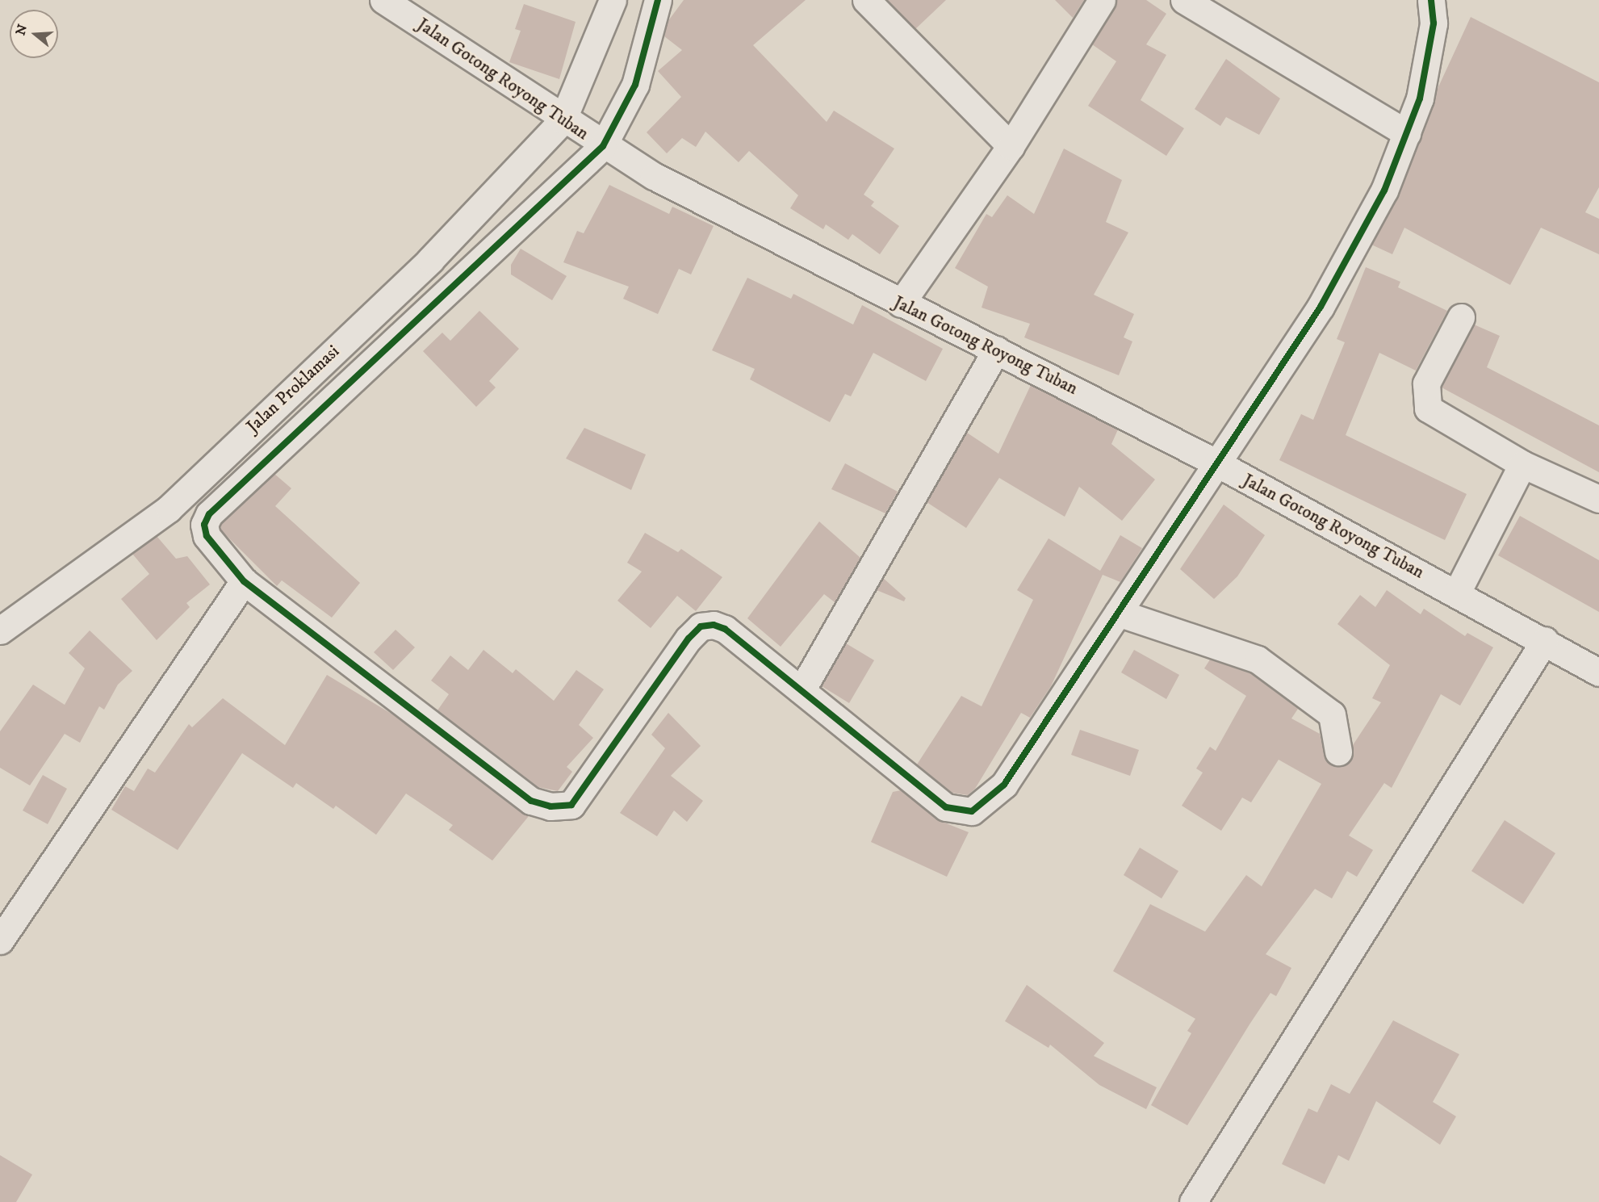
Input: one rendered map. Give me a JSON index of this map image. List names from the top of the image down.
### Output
{
  "streets": {
    "street": ["Jalan Gotong Royong Tuban", "Jalan Proklamasi"]
  },
  "crossings": [
    ["Jalan Gotong Royong Tuban", "Jalan Proklamasi"]
  ],
  "north": "left"
}
